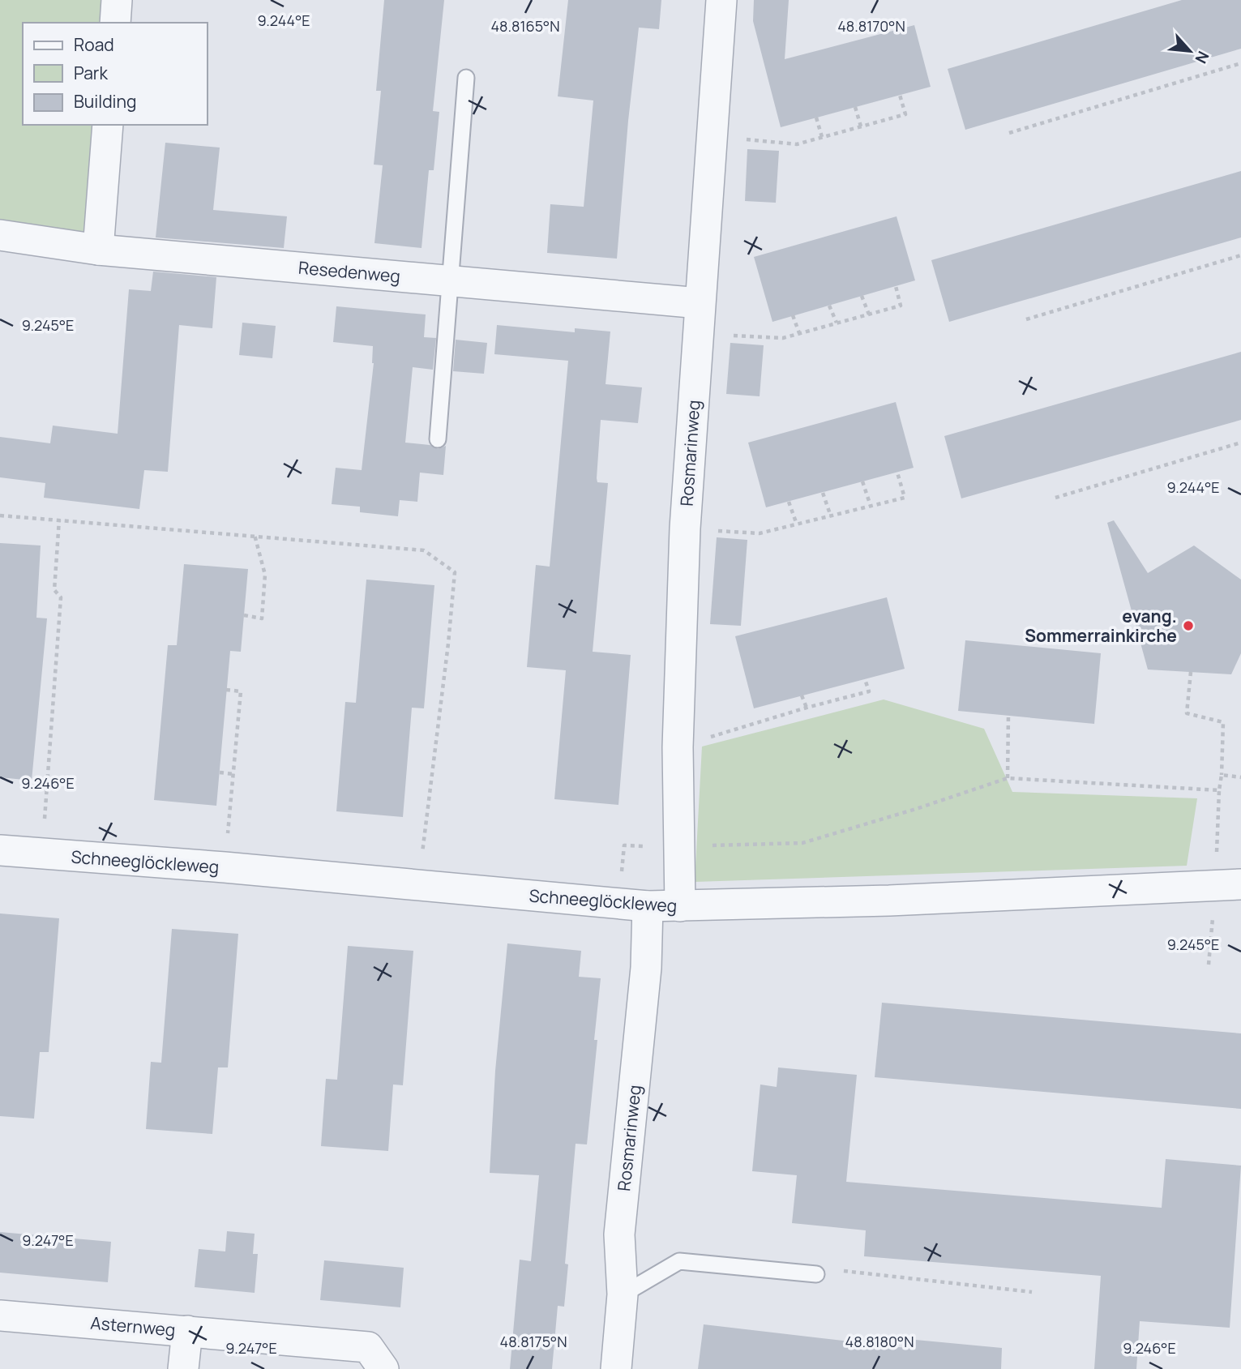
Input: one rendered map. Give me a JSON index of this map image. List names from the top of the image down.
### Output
{
  "streets": {
    "street": [
      "Resedenweg",
      "Rosmarinweg",
      "Schneeglöckleweg",
      "Asternweg"
    ]
  },
  "crossings": [
    ["Resedenweg", "Rosmarinweg"],
    ["Rosmarinweg", "Schneeglöckleweg"]
  ],
  "places": ["evang. Sommerrainkirche"],
  "legend": ["Road", "Park", "Building"],
  "north": "bottom right",
  "coordinates": [
    "9.244°E",
    "48.8165°N",
    "48.8170°N",
    "9.245°E",
    "9.246°E",
    "9.247°E",
    "48.8175°N",
    "48.8180°N"
  ]
}
